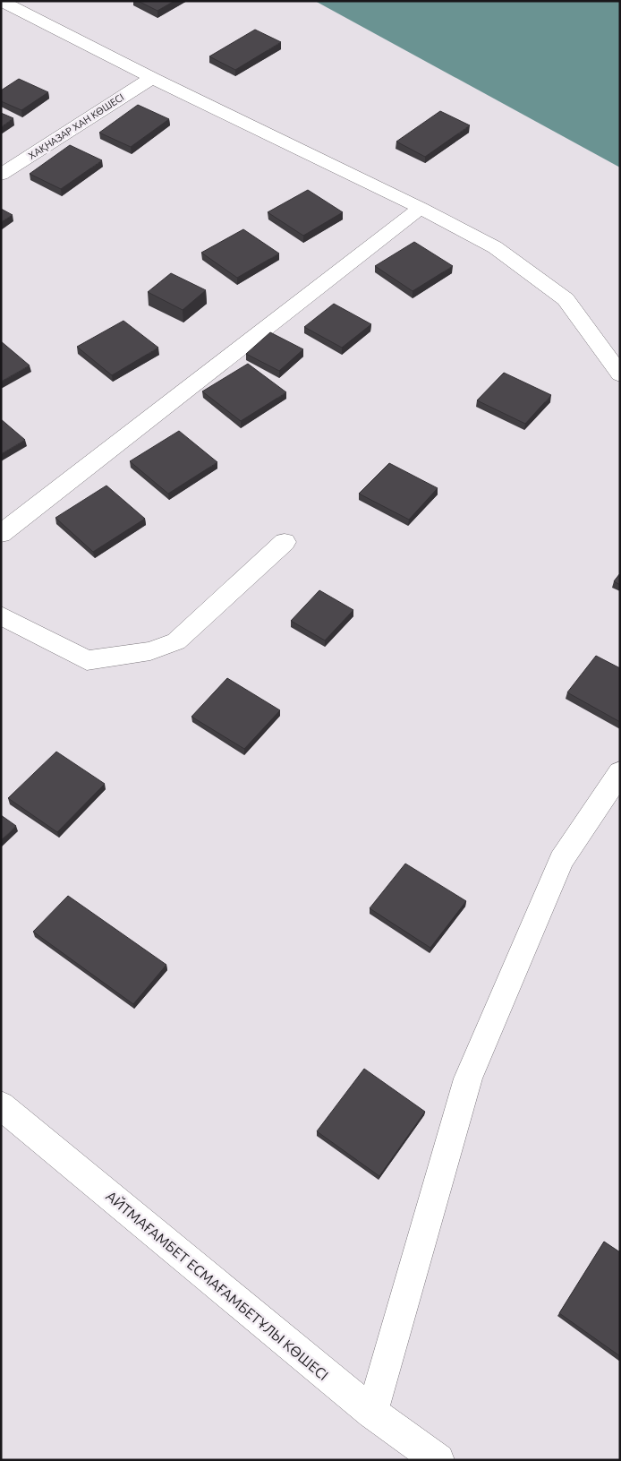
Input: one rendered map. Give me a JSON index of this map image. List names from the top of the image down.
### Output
{
  "streets": {
    "street": ["ХАҚНАЗАР ХАН КӨШЕСІ", "АЙТМАҒАМБЕТ ЕСМАҒАМБЕТҰЛЫ КӨШЕСІ"]
  }
}
